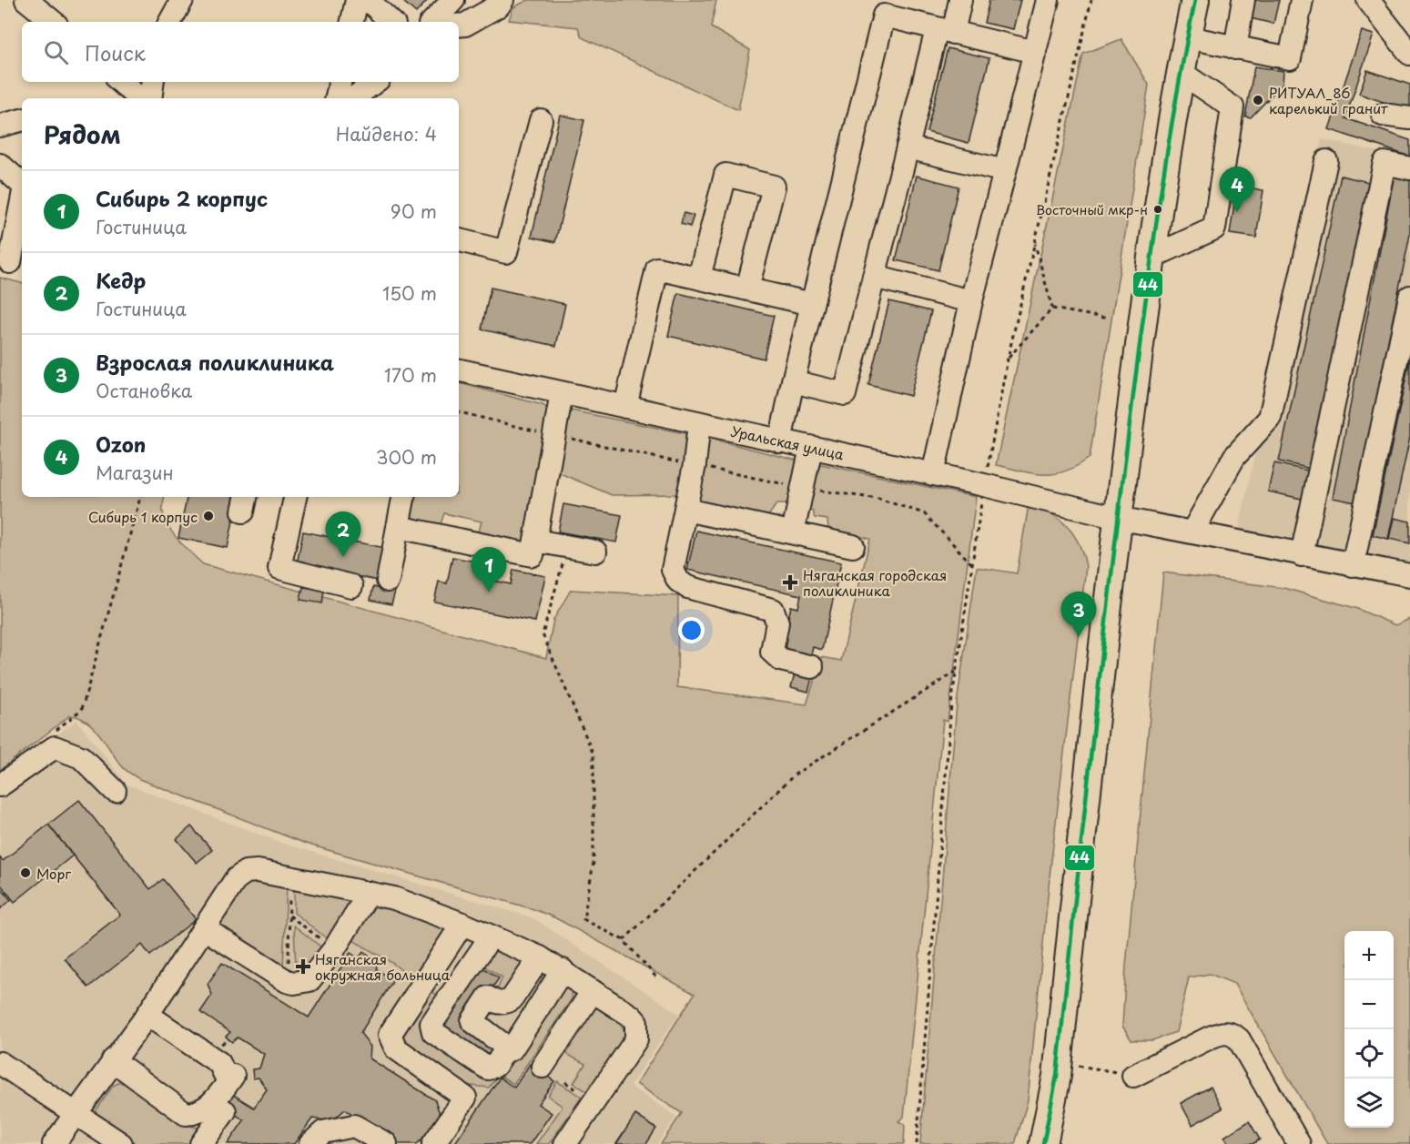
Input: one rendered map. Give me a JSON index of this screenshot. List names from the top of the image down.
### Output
{
  "streets": {
    "street": ["Уральская улица"]
  },
  "places": {
    "other": [
      "РИТУАЛ_86 карелький гранит",
      "Восточный мкр-н",
      "Сибирь 1 корпус",
      "Морг"
    ],
    "health": ["Няганская городская поликлиника", "Няганская окружная больница"]
  },
  "lines": ["transit line 44"],
  "page": {
    "search": "Поиск",
    "heading": ["Рядом", "Найдено: 4"],
    "pins": [
      "4",
      "2",
      "1",
      "3"
    ],
    "list": [
      {
        "mark": "1",
        "name": "Сибирь 2 корпус",
        "note": "Гостиница",
        "value": "90 m"
      },
      {
        "mark": "2",
        "name": "Кедр",
        "note": "Гостиница",
        "value": "150 m"
      },
      {
        "mark": "3",
        "name": "Взрослая поликлиника",
        "note": "Остановка",
        "value": "170 m"
      },
      {
        "mark": "4",
        "name": "Ozon",
        "note": "Магазин",
        "value": "300 m"
      }
    ],
    "map_buttons": ["+", "−"]
  }
}
